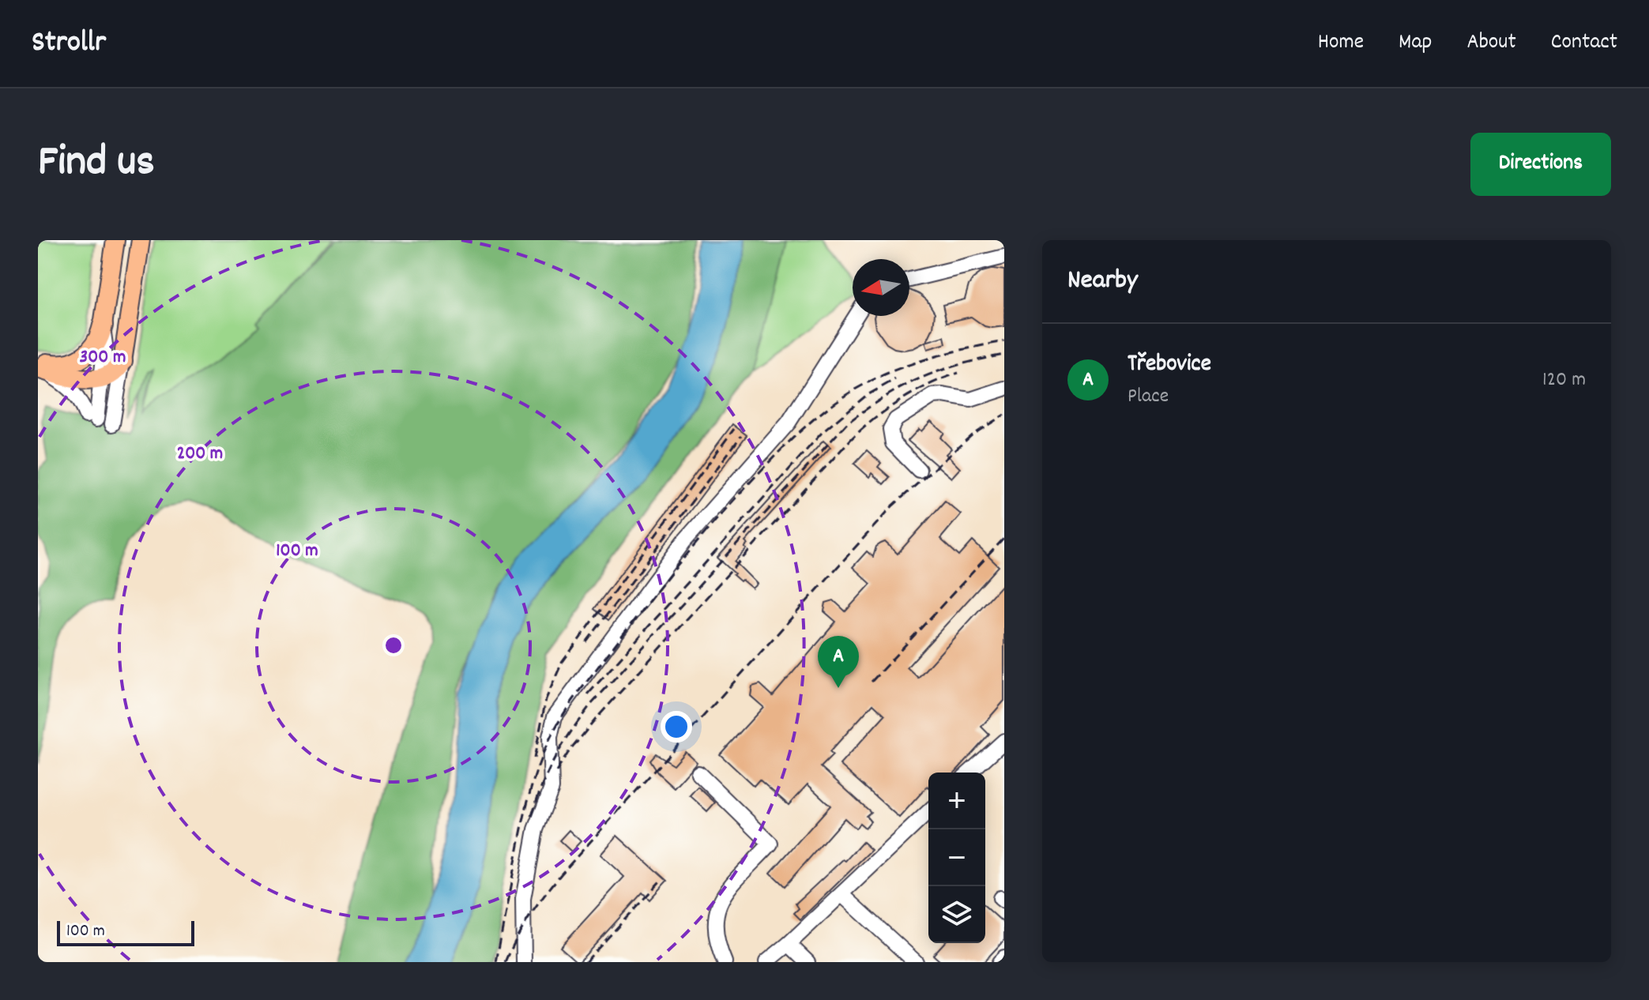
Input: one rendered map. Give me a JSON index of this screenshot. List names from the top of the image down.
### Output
{
  "scale_bar": "100 m",
  "north": "left",
  "page": {
    "header": "Strollr",
    "nav": [
      "Home",
      "Map",
      "About",
      "Contact"
    ],
    "title": "Find us",
    "buttons": "Directions",
    "heading": "Nearby",
    "list": [
      {
        "mark": "A",
        "name": "Třebovice",
        "note": "Place",
        "value": "120 m"
      }
    ],
    "pins": "A",
    "map_buttons": ["+", "−"],
    "scale": "100 m"
  },
  "rings": ["300 m", "200 m", "100 m"]
}
